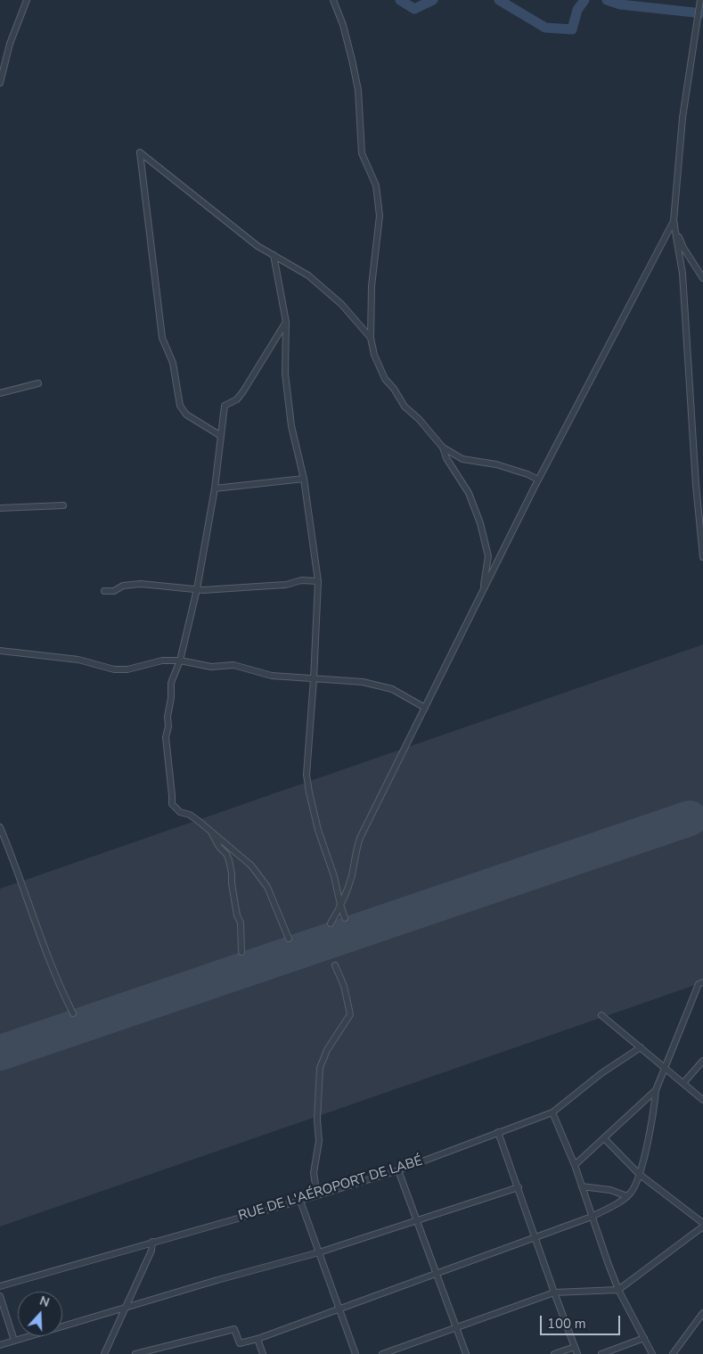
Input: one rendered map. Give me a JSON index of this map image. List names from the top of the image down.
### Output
{
  "streets": {
    "street": ["RUE DE L'AÉROPORT DE LABÉ"]
  },
  "scale_bar": "100 m",
  "north": "top"
}
